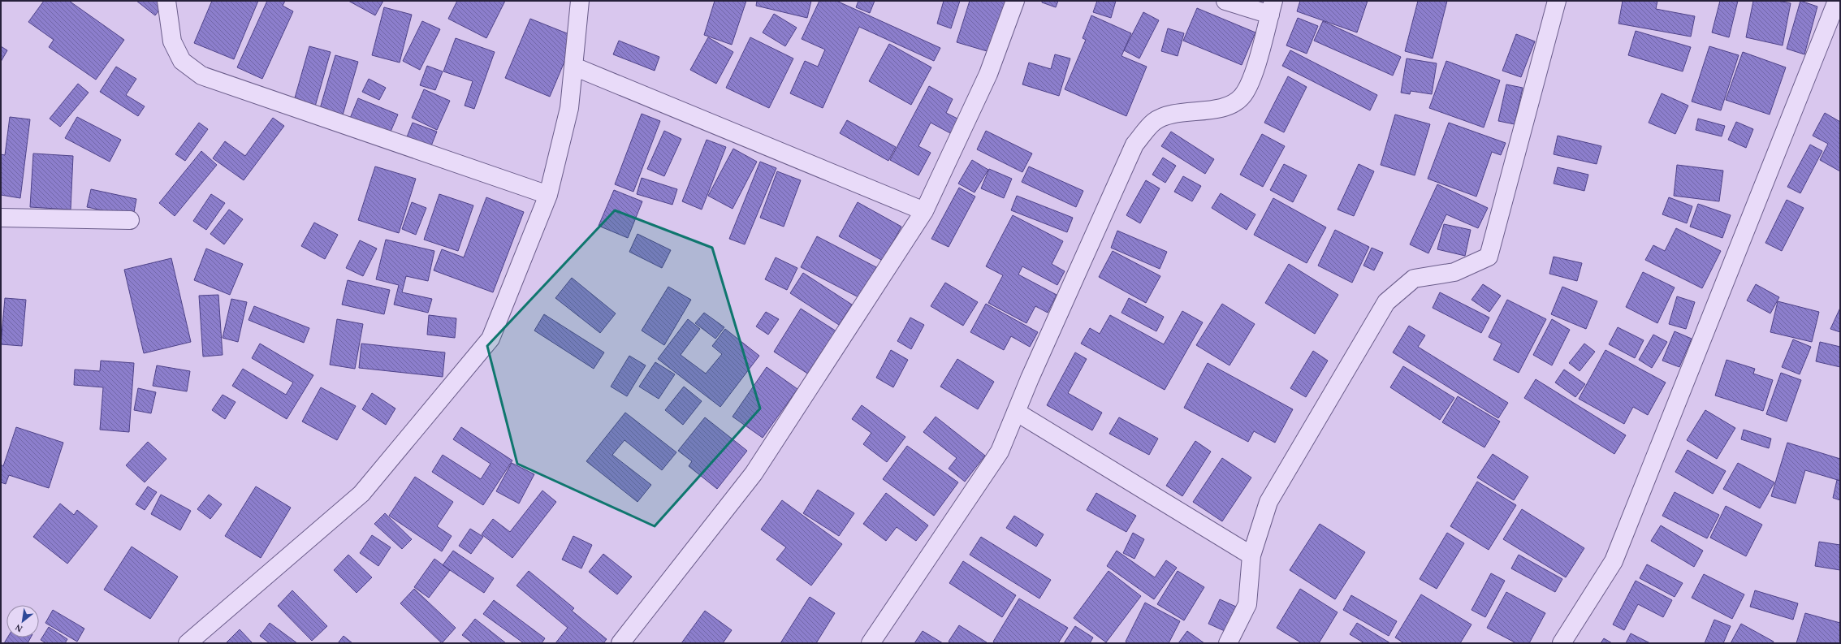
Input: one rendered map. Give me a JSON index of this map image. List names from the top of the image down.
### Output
{
  "north": "bottom left"
}
